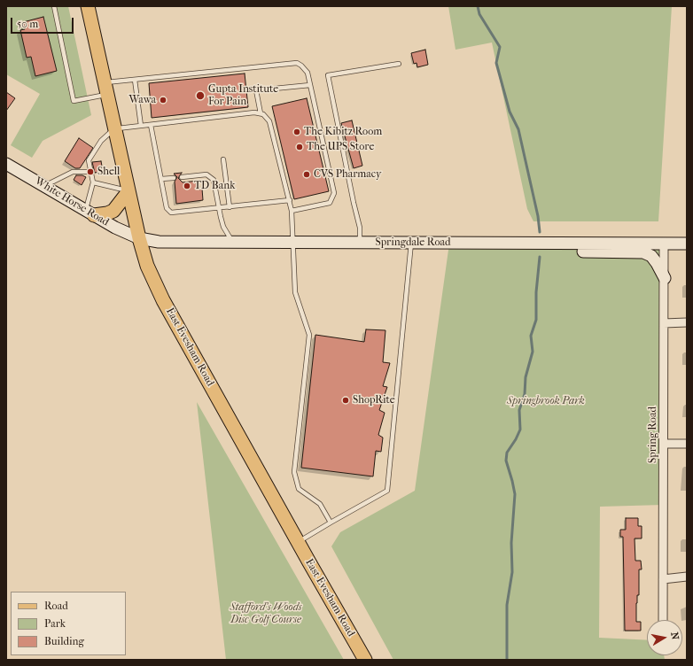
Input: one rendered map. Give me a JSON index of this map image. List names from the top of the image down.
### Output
{
  "streets": {
    "main road": ["White Horse Road", "Springdale Road", "East Evesham Road"],
    "street": ["Spring Road"]
  },
  "crossings": [
    ["White Horse Road", "Springdale Road"],
    ["White Horse Road", "East Evesham Road"],
    ["Springdale Road", "East Evesham Road"],
    ["Springdale Road", "Spring Road"]
  ],
  "parks": ["Springbrook Park", "Stafford's Woods Disc Golf Course"],
  "places": [
    "Gupta Institute For Pain",
    "Wawa",
    "The Kibitz Room",
    "The UPS Store",
    "Shell",
    "CVS Pharmacy",
    "TD Bank",
    "ShopRite"
  ],
  "legend": ["Road", "Park", "Building"],
  "scale_bar": "50 m",
  "north": "right"
}
